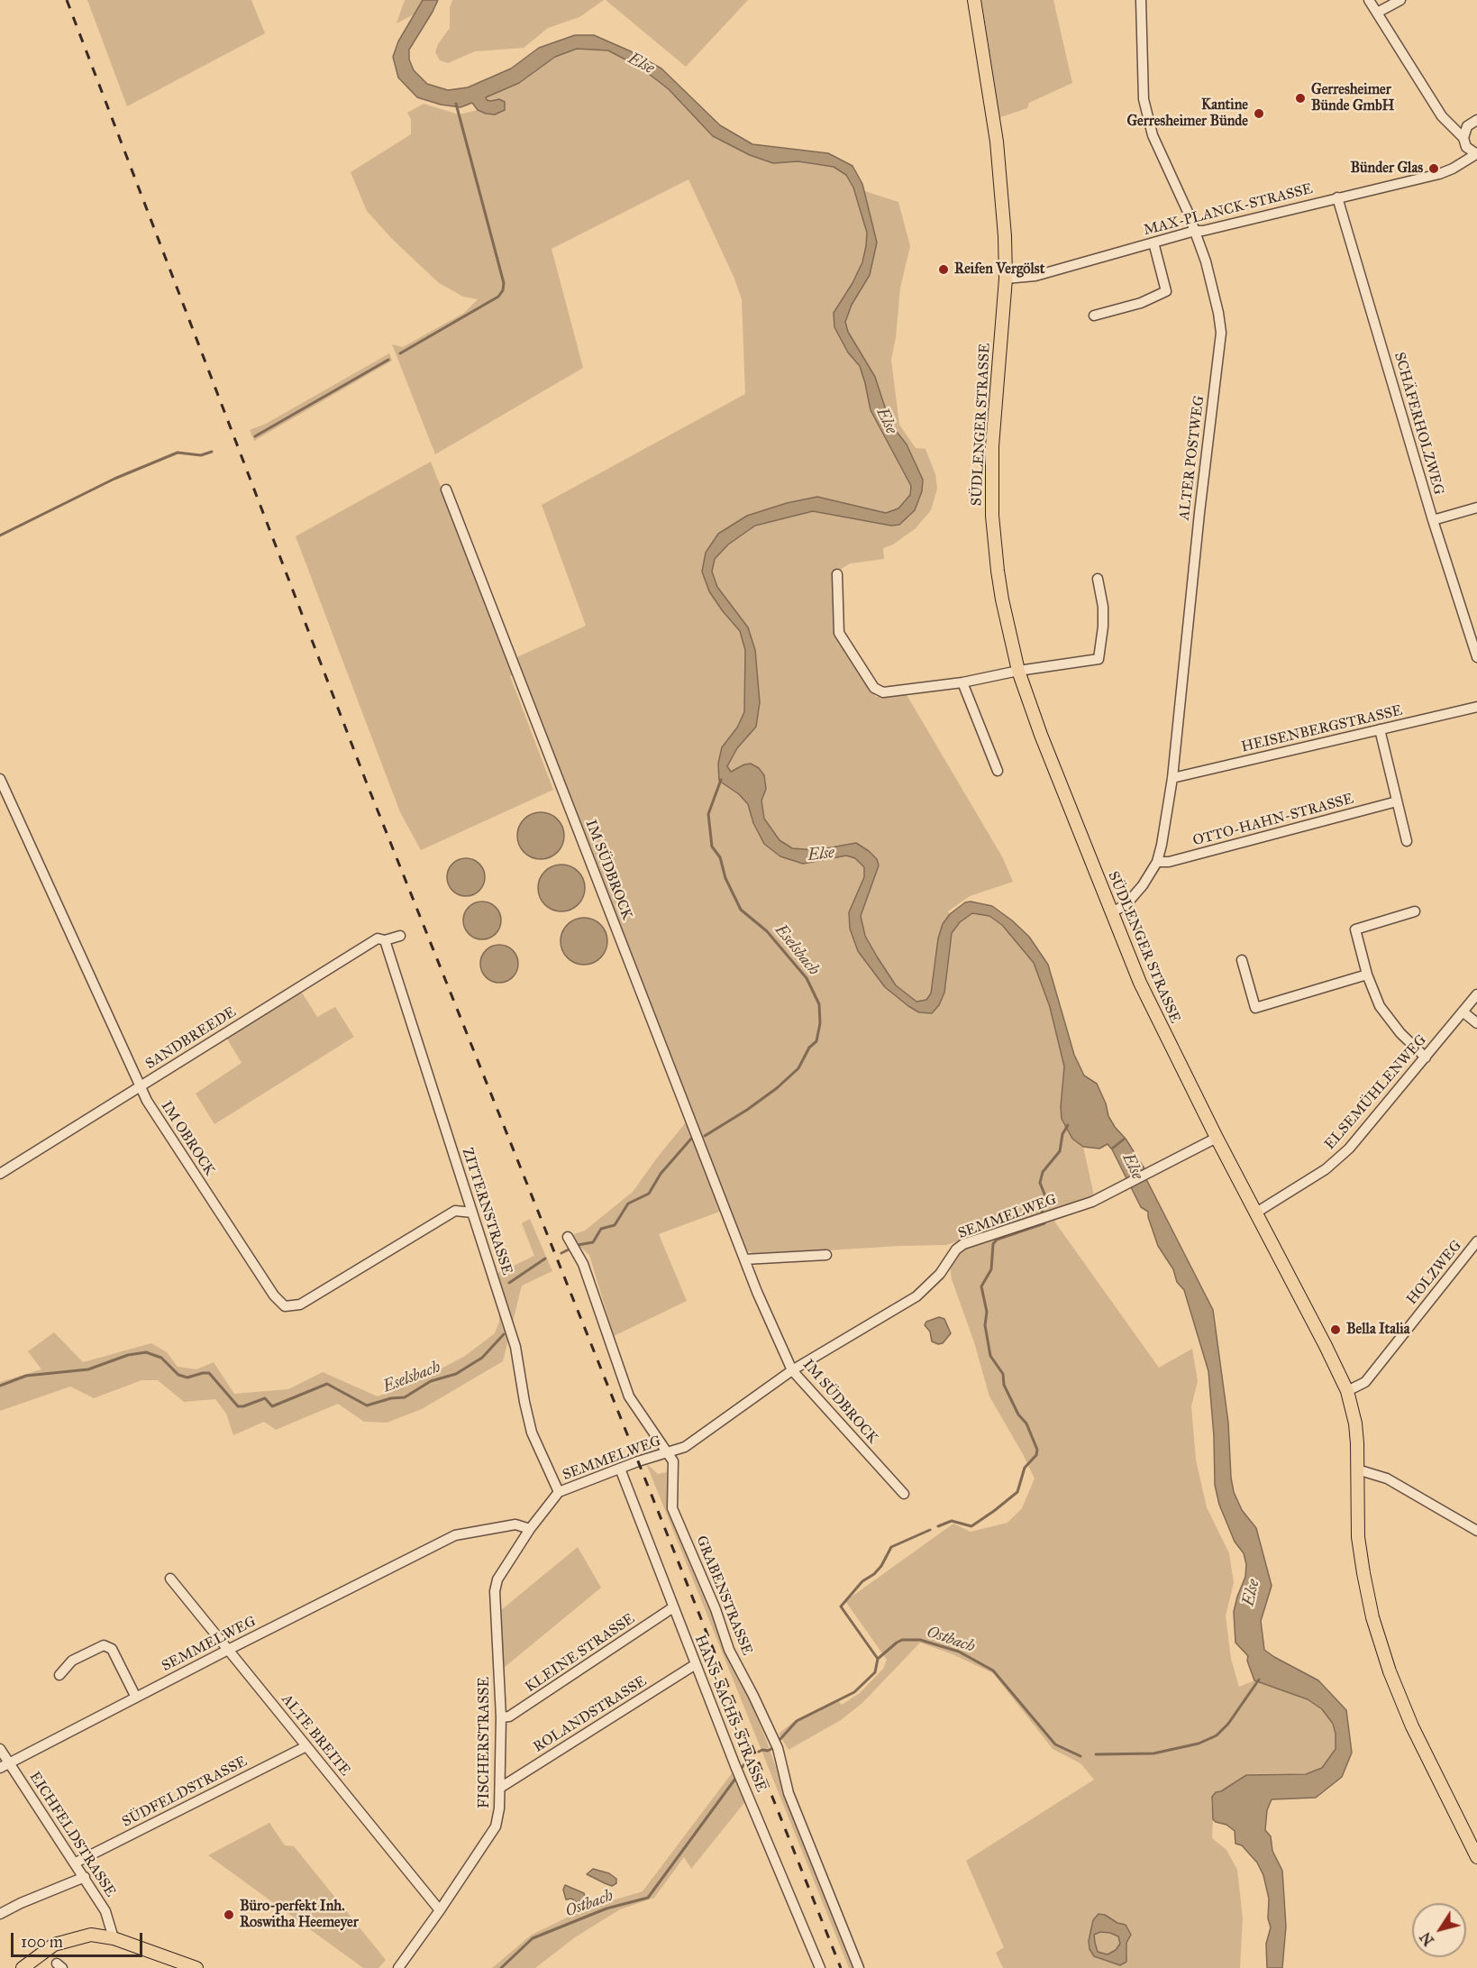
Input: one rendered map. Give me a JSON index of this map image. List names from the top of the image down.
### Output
{
  "streets": {
    "main road": ["SÜDLENGER STRASSE"],
    "street": [
      "MAX-PLANCK-STRASSE",
      "SCHÄFERHOLZWEG",
      "ALTER POSTWEG",
      "HEISENBERGSTRASSE",
      "OTTO-HAHN-STRASSE",
      "IM SÜDBROCK",
      "SANDBREEDE",
      "ELSEMÜHLENWEG",
      "IM OBROCK",
      "ZITTERNSTRASSE",
      "SEMMELWEG",
      "HOLZWEG",
      "GRABENSTRASSE",
      "KLEINE STRASSE",
      "HANS-SACHS-STRASSE",
      "ROLANDSTRASSE",
      "ALTE BREITE",
      "FISCHERSTRASSE",
      "SÜDFELDSTRASSE",
      "EICHFELDSTRASSE"
    ]
  },
  "crossings": [
    ["MAX-PLANCK-STRASSE", "SCHÄFERHOLZWEG"],
    ["MAX-PLANCK-STRASSE", "SÜDLENGER STRASSE"],
    ["MAX-PLANCK-STRASSE", "ALTER POSTWEG"],
    ["SÜDLENGER STRASSE", "ALTER POSTWEG"],
    ["SÜDLENGER STRASSE", "ELSEMÜHLENWEG"],
    ["SÜDLENGER STRASSE", "SEMMELWEG"],
    ["SÜDLENGER STRASSE", "HOLZWEG"],
    ["ALTER POSTWEG", "HEISENBERGSTRASSE"],
    ["ALTER POSTWEG", "OTTO-HAHN-STRASSE"],
    ["IM SÜDBROCK", "SEMMELWEG"],
    ["SANDBREEDE", "IM OBROCK"],
    ["SANDBREEDE", "ZITTERNSTRASSE"],
    ["IM OBROCK", "ZITTERNSTRASSE"],
    ["ZITTERNSTRASSE", "SEMMELWEG"],
    ["SEMMELWEG", "GRABENSTRASSE"],
    ["SEMMELWEG", "HANS-SACHS-STRASSE"],
    ["SEMMELWEG", "ALTE BREITE"],
    ["SEMMELWEG", "FISCHERSTRASSE"],
    ["SEMMELWEG", "EICHFELDSTRASSE"],
    ["KLEINE STRASSE", "HANS-SACHS-STRASSE"],
    ["KLEINE STRASSE", "FISCHERSTRASSE"],
    ["HANS-SACHS-STRASSE", "ROLANDSTRASSE"],
    ["ROLANDSTRASSE", "FISCHERSTRASSE"],
    ["ALTE BREITE", "FISCHERSTRASSE"],
    ["ALTE BREITE", "SÜDFELDSTRASSE"],
    ["SÜDFELDSTRASSE", "EICHFELDSTRASSE"]
  ],
  "water": ["Else", "Eselsbach", "Ostbach"],
  "places": [
    "Gerresheimer Bünde GmbH",
    "Kantine Gerresheimer Bünde",
    "Bünder Glas",
    "Reifen Vergölst",
    "Bella Italia",
    "Büro-perfekt Inh. Roswitha Heemeyer"
  ],
  "scale_bar": "100 m",
  "north": "bottom left"
}
